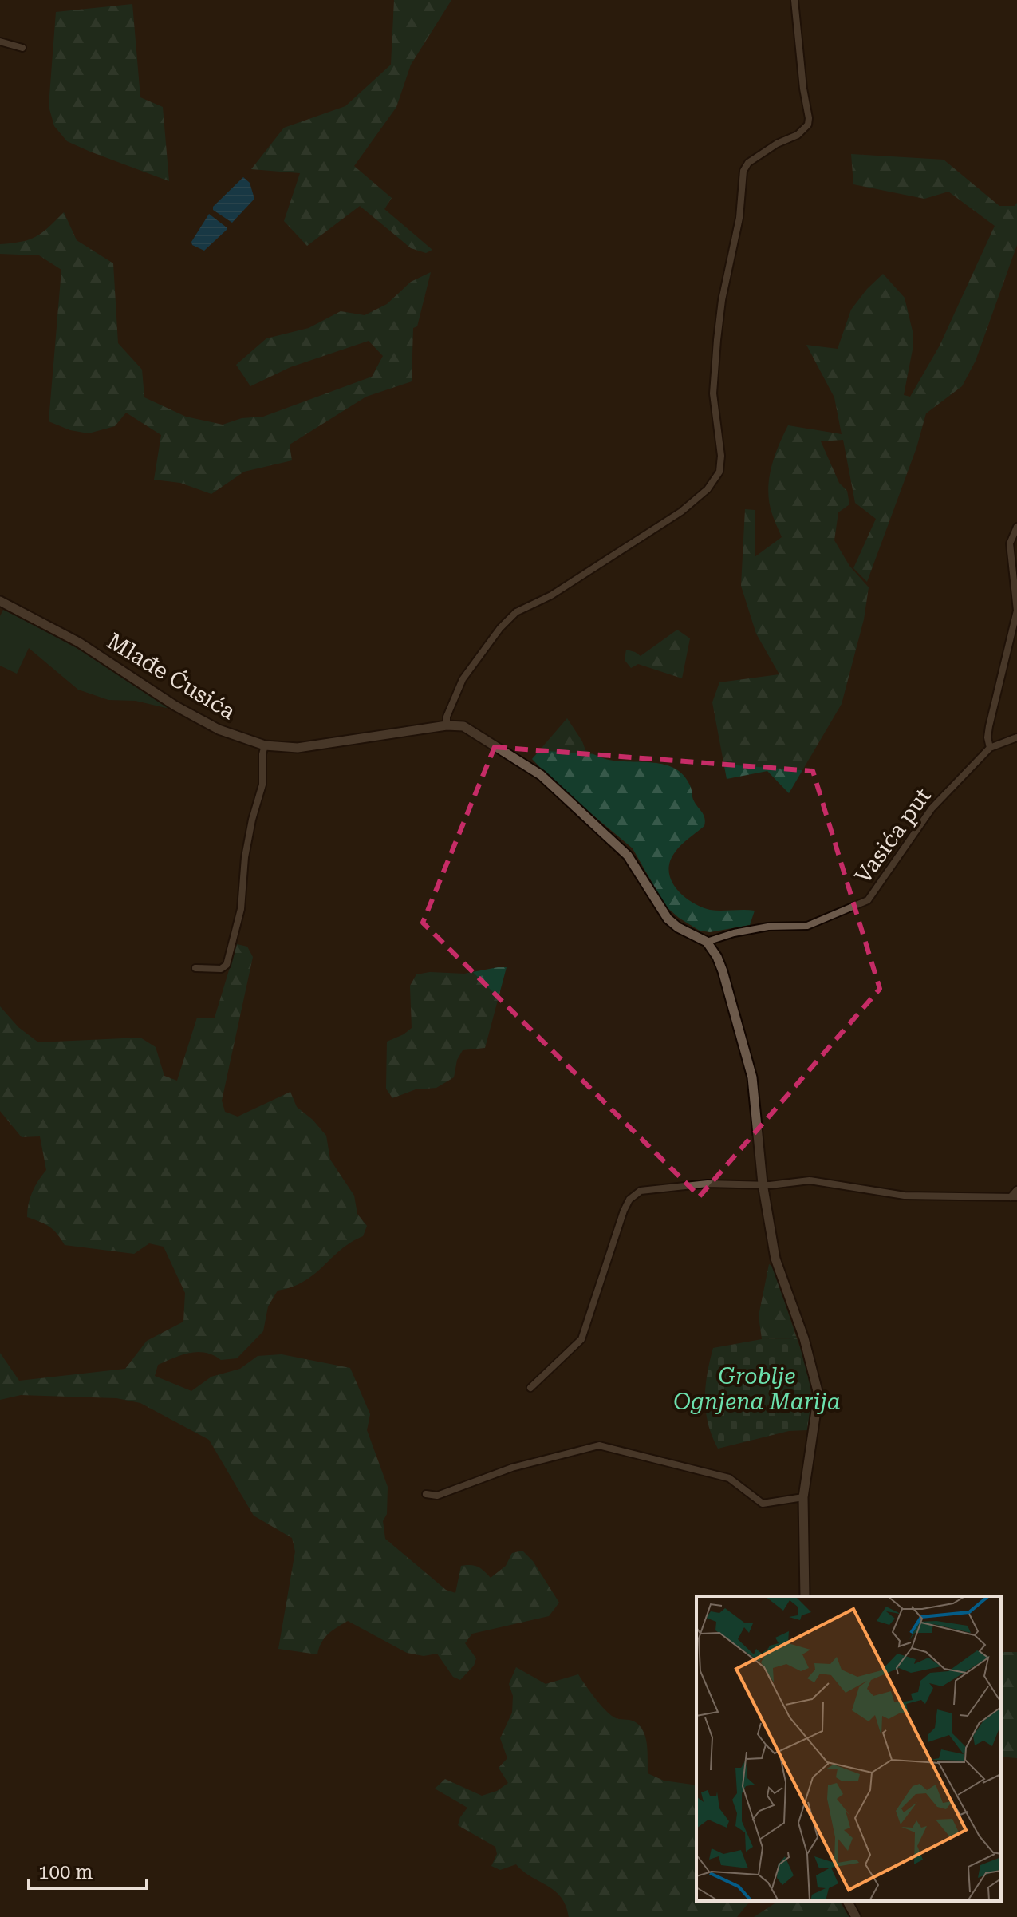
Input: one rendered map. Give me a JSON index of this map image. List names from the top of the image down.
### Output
{
  "streets": {
    "street": ["Mlađe Ćusića", "Vasića put"]
  },
  "parks": ["Groblje Ognjena Marija"],
  "scale_bar": "100 m"
}
